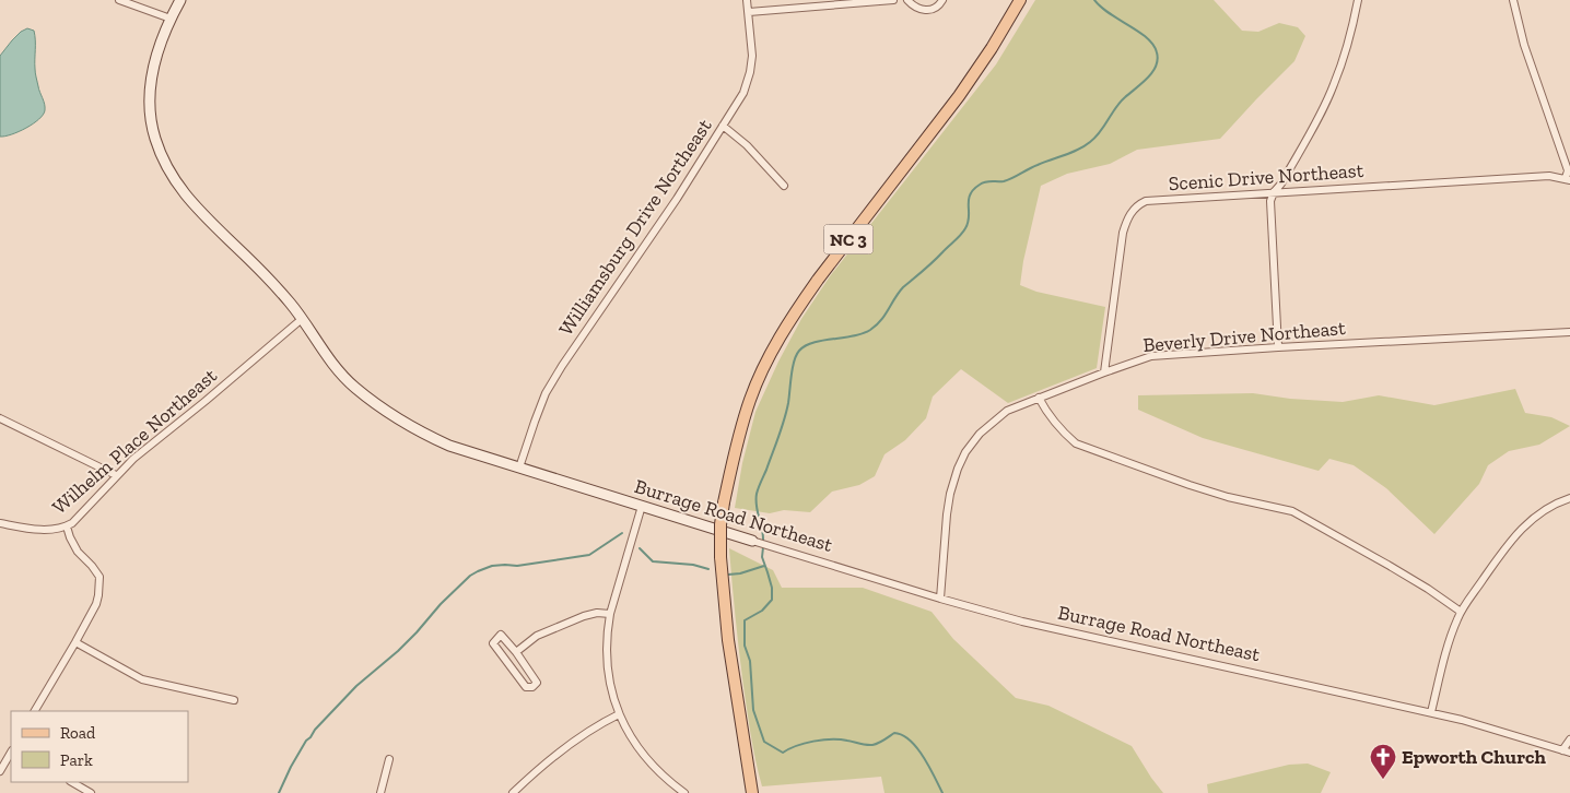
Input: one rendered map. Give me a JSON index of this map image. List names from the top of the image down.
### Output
{
  "streets": {
    "main road": ["NC 3"],
    "street": [
      "Scenic Drive Northeast",
      "Williamsburg Drive Northeast",
      "Beverly Drive Northeast",
      "Wilhelm Place Northeast",
      "Burrage Road Northeast"
    ]
  },
  "crossings": [
    ["Scenic Drive Northeast", "Beverly Drive Northeast"],
    ["Williamsburg Drive Northeast", "Burrage Road Northeast"],
    ["Beverly Drive Northeast", "Burrage Road Northeast"],
    ["Wilhelm Place Northeast", "Burrage Road Northeast"]
  ],
  "places": {
    "church": ["Epworth Church"]
  },
  "legend": ["Road", "Park"]
}
